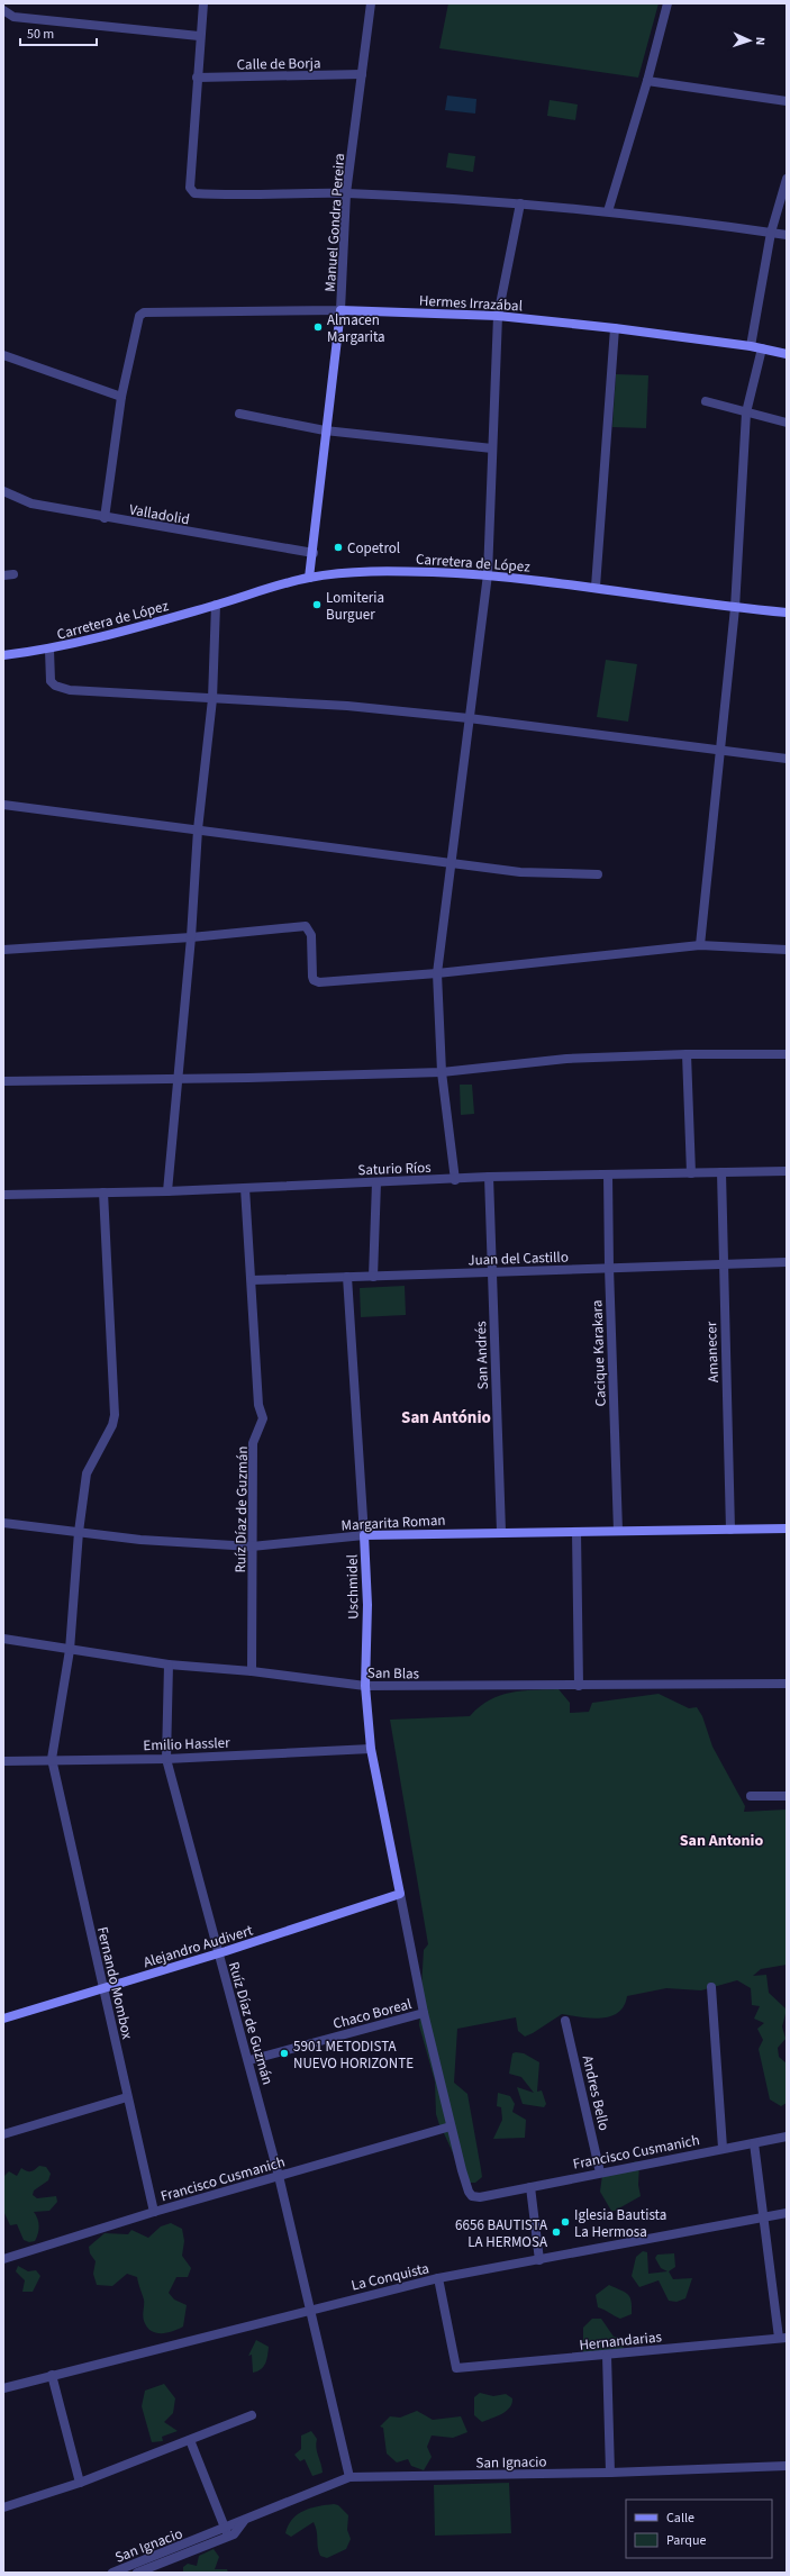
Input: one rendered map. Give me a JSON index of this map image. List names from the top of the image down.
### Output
{
  "streets": {
    "street": [
      "Calle de Borja",
      "Manuel Gondra Pereira",
      "Hermes Irrazábal",
      "Valladolid",
      "Carretera de López",
      "Saturio Ríos",
      "Juan del Castillo",
      "Amanecer",
      "Cacique Karakara",
      "San Andrés",
      "Ruíz Díaz de Guzmán",
      "Margarita Roman",
      "Uschmidel",
      "San Blas",
      "Emilio Hassler",
      "Alejandro Audivert",
      "Fernando Mombox",
      "Chaco Boreal",
      "Andres Bello",
      "Francisco Cusmanich",
      "La Conquista",
      "Hernandarias",
      "San Ignacio"
    ]
  },
  "crossings": [
    ["Calle de Borja", "Manuel Gondra Pereira"],
    ["Manuel Gondra Pereira", "Hermes Irrazábal"],
    ["Manuel Gondra Pereira", "Valladolid"],
    ["Manuel Gondra Pereira", "Carretera de López"],
    ["Saturio Ríos", "Amanecer"],
    ["Saturio Ríos", "Cacique Karakara"],
    ["Saturio Ríos", "San Andrés"],
    ["Saturio Ríos", "Ruíz Díaz de Guzmán"],
    ["Juan del Castillo", "Amanecer"],
    ["Juan del Castillo", "Cacique Karakara"],
    ["Juan del Castillo", "San Andrés"],
    ["Juan del Castillo", "Ruíz Díaz de Guzmán"],
    ["Juan del Castillo", "Uschmidel"],
    ["Amanecer", "Margarita Roman"],
    ["Cacique Karakara", "Margarita Roman"],
    ["San Andrés", "Margarita Roman"],
    ["Ruíz Díaz de Guzmán", "Margarita Roman"],
    ["Ruíz Díaz de Guzmán", "San Blas"],
    ["Ruíz Díaz de Guzmán", "Emilio Hassler"],
    ["Ruíz Díaz de Guzmán", "Alejandro Audivert"],
    ["Ruíz Díaz de Guzmán", "Chaco Boreal"],
    ["Ruíz Díaz de Guzmán", "Francisco Cusmanich"],
    ["Ruíz Díaz de Guzmán", "La Conquista"],
    ["Ruíz Díaz de Guzmán", "San Ignacio"],
    ["Margarita Roman", "Uschmidel"],
    ["Uschmidel", "San Blas"],
    ["Uschmidel", "Emilio Hassler"],
    ["Uschmidel", "Alejandro Audivert"],
    ["Uschmidel", "Francisco Cusmanich"],
    ["Emilio Hassler", "Fernando Mombox"],
    ["Alejandro Audivert", "Fernando Mombox"],
    ["Alejandro Audivert", "Francisco Cusmanich"],
    ["Fernando Mombox", "Francisco Cusmanich"],
    ["Chaco Boreal", "Francisco Cusmanich"],
    ["Andres Bello", "Francisco Cusmanich"],
    ["La Conquista", "Hernandarias"]
  ],
  "districts": ["San António", "San Antonio"],
  "places": [
    "Almacen Margarita",
    "Copetrol",
    "Lomiteria Burguer",
    "5901 METODISTA NUEVO HORIZONTE",
    "Iglesia Bautista La Hermosa",
    "6656 BAUTISTA LA HERMOSA"
  ],
  "legend": ["Calle", "Parque"],
  "scale_bar": "50 m",
  "north": "right"
}
